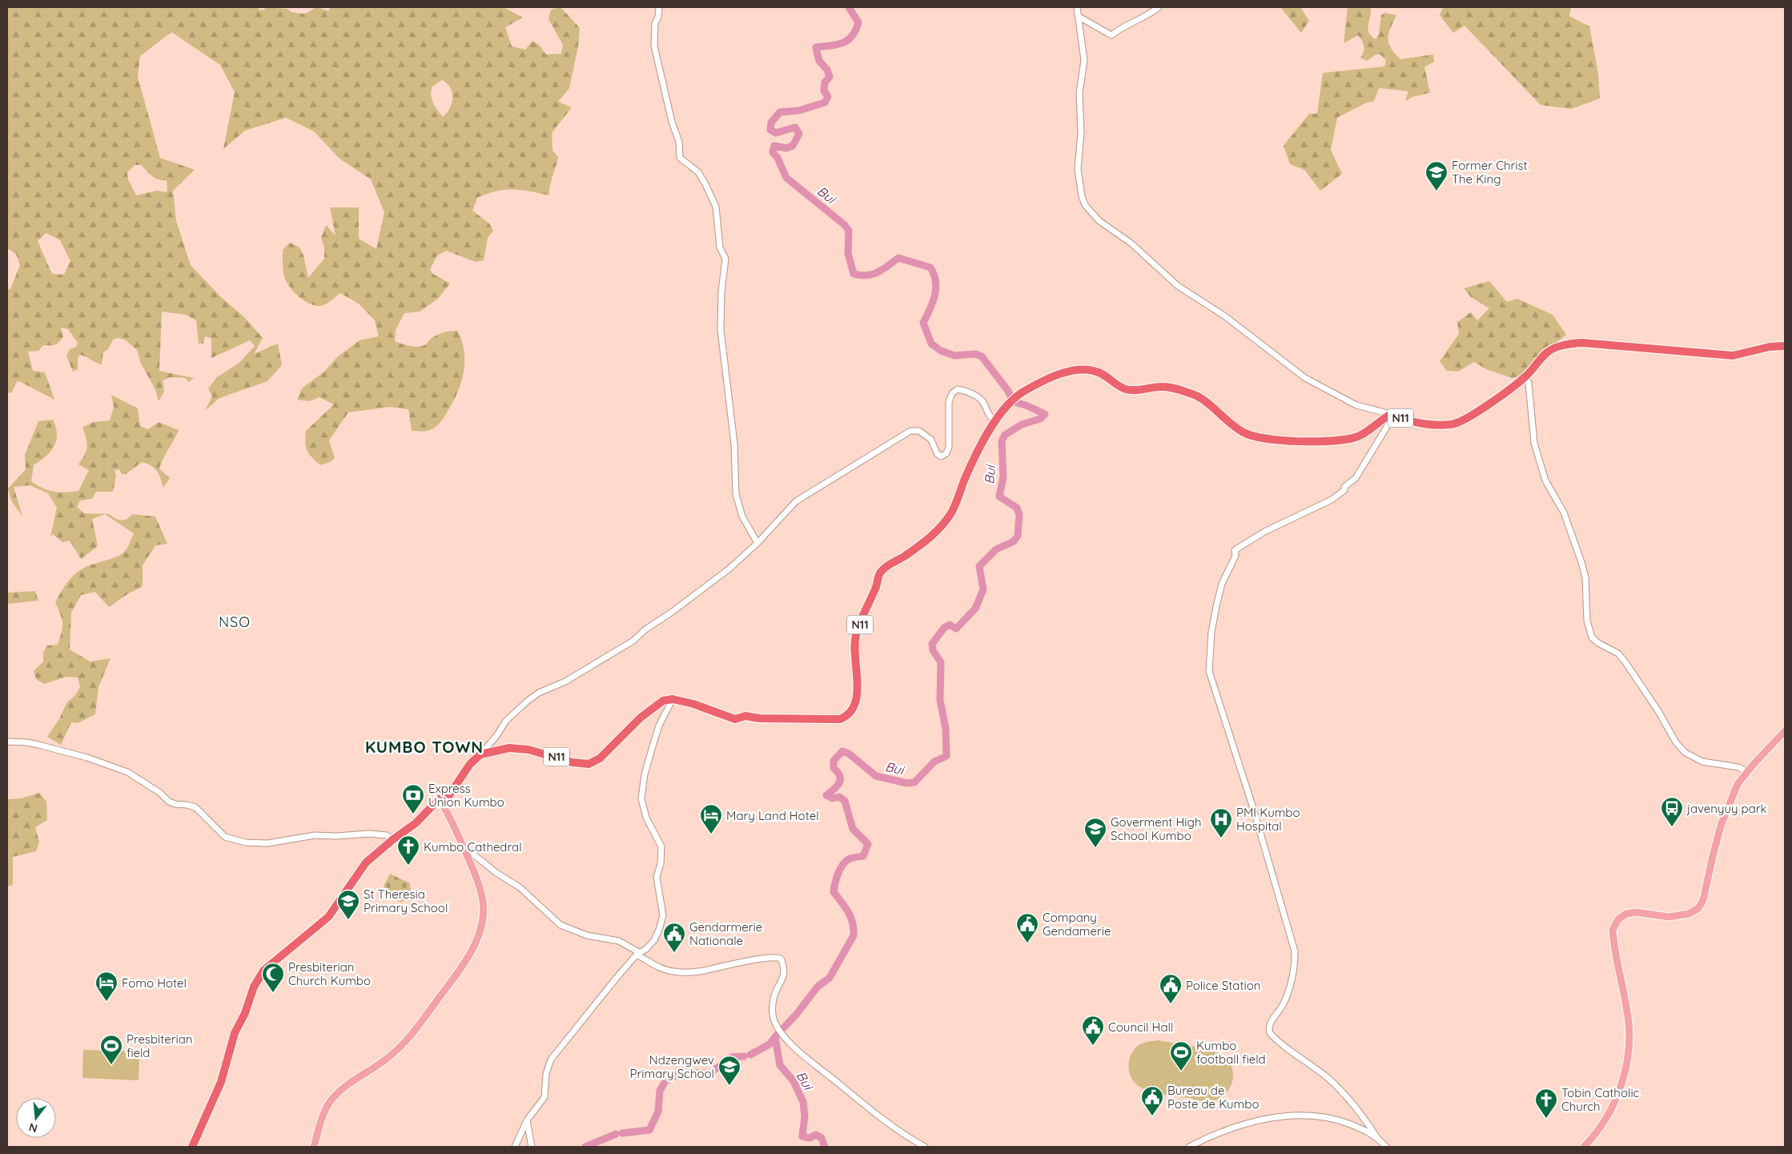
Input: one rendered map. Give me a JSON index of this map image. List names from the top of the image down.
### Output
{
  "streets": {
    "highway": ["N11"]
  },
  "districts": ["NSO", "KUMBO TOWN"],
  "water": ["Bui"],
  "places": {
    "school or university": [
      "Former Christ The King",
      "Goverment High School Kumbo",
      "St Theresia Primary School",
      "Ndzengwev Primary School"
    ],
    "bank": ["Express Union Kumbo"],
    "bus stop": ["javenyuy park"],
    "hotel": ["Mary Land Hotel", "Fomo Hotel"],
    "hospital": ["PMI Kumbo Hospital"],
    "church": ["Kumbo Cathedral", "Tobin Catholic Church"],
    "public building": [
      "Company Gendamerie",
      "Gendarmerie Nationale",
      "Police Station",
      "Council Hall",
      "Bureau de Poste de Kumbo"
    ],
    "mosque": ["Presbiterian Church Kumbo"],
    "sports": ["Presbiterian field", "Kumbo football field"]
  },
  "north": "bottom"
}
